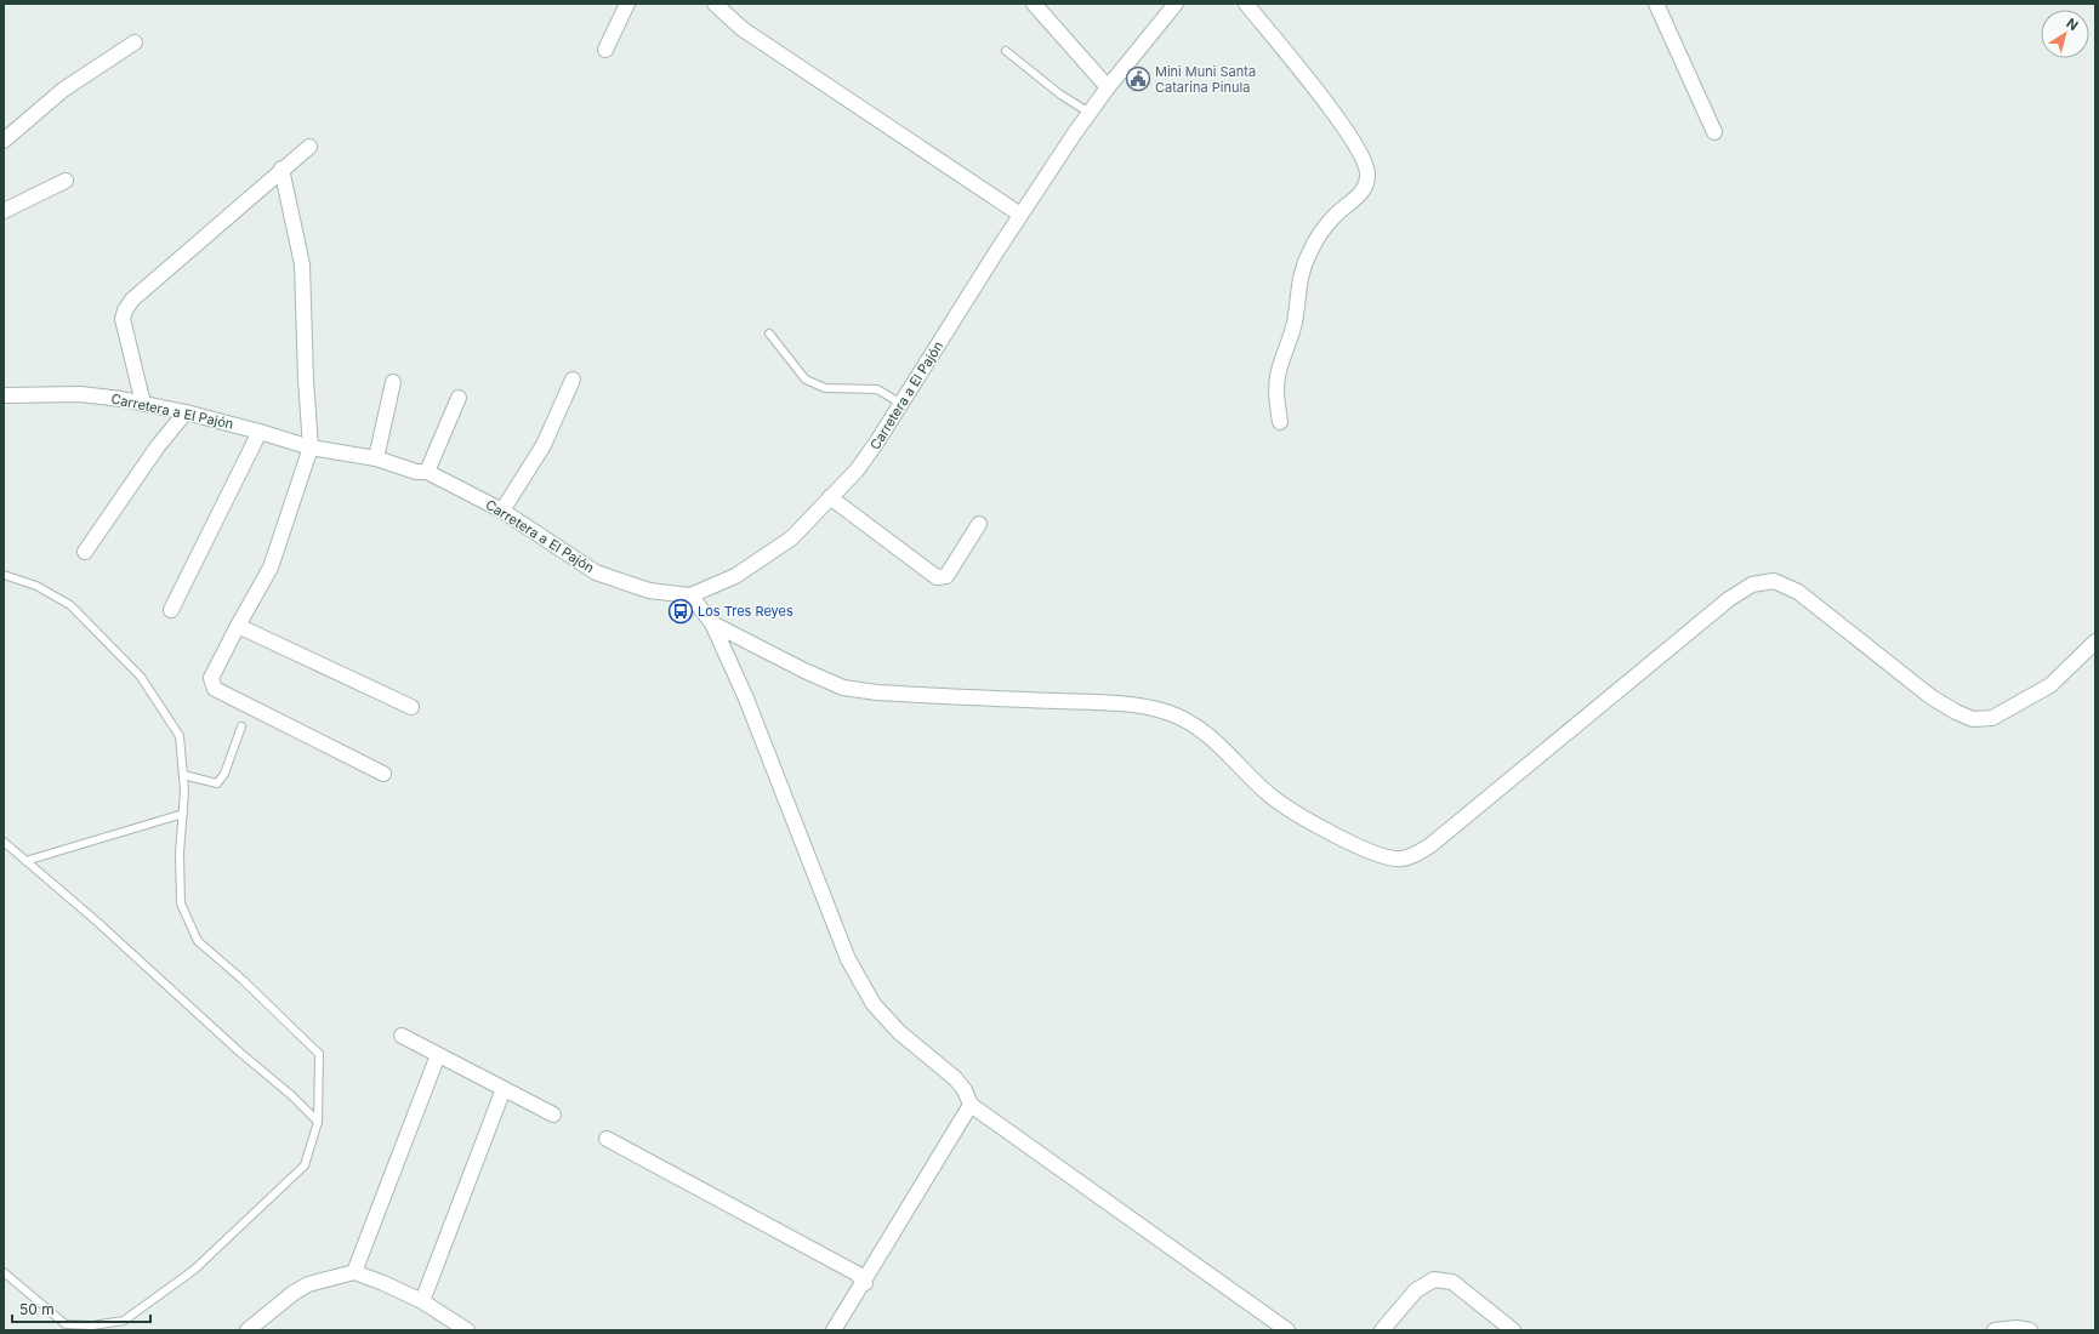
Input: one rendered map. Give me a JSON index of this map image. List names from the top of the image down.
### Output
{
  "streets": {
    "street": ["Carretera a El Pajón"]
  },
  "places": {
    "public building": ["Mini Muni Santa Catarina Pinula"],
    "bus stop": ["Los Tres Reyes"]
  },
  "scale_bar": "50 m",
  "north": "top right"
}
